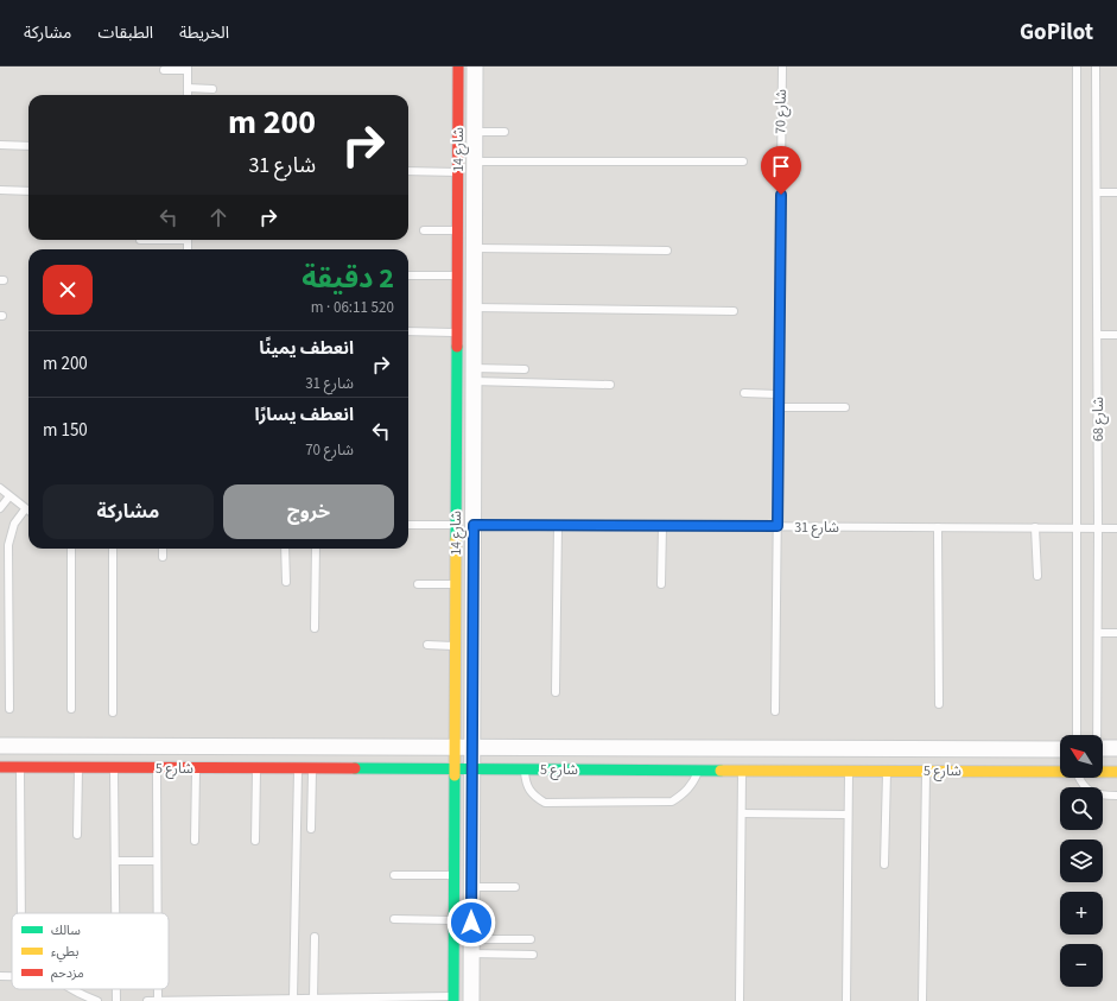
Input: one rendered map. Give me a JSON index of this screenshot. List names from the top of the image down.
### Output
{
  "streets": {
    "street": ["شارع 14", "شارع 5"],
    "lane": ["شارع 70", "شارع 68", "شارع 31"]
  },
  "crossings": [
    ["شارع 70", "شارع 31"],
    ["شارع 14", "شارع 31"],
    ["شارع 14", "شارع 5"],
    ["شارع 68", "شارع 31"]
  ],
  "legend": ["سالك", "بطيء", "مزدحم"],
  "north": "top left",
  "page": {
    "header": "GoPilot",
    "nav": ["الخريطة", "الطبقات", "مشاركة"],
    "turn": ["200 m", "شارع 31"],
    "heading": ["2 دقيقة", "520 m · 06:11"],
    "list": [
      {
        "name": "انعطف يمينًا",
        "note": "شارع 31",
        "value": "200 m"
      },
      {
        "name": "انعطف يسارًا",
        "note": "شارع 70",
        "value": "150 m"
      }
    ],
    "buttons": ["خروج", "مشاركة"],
    "map_buttons": ["+", "−"]
  }
}
